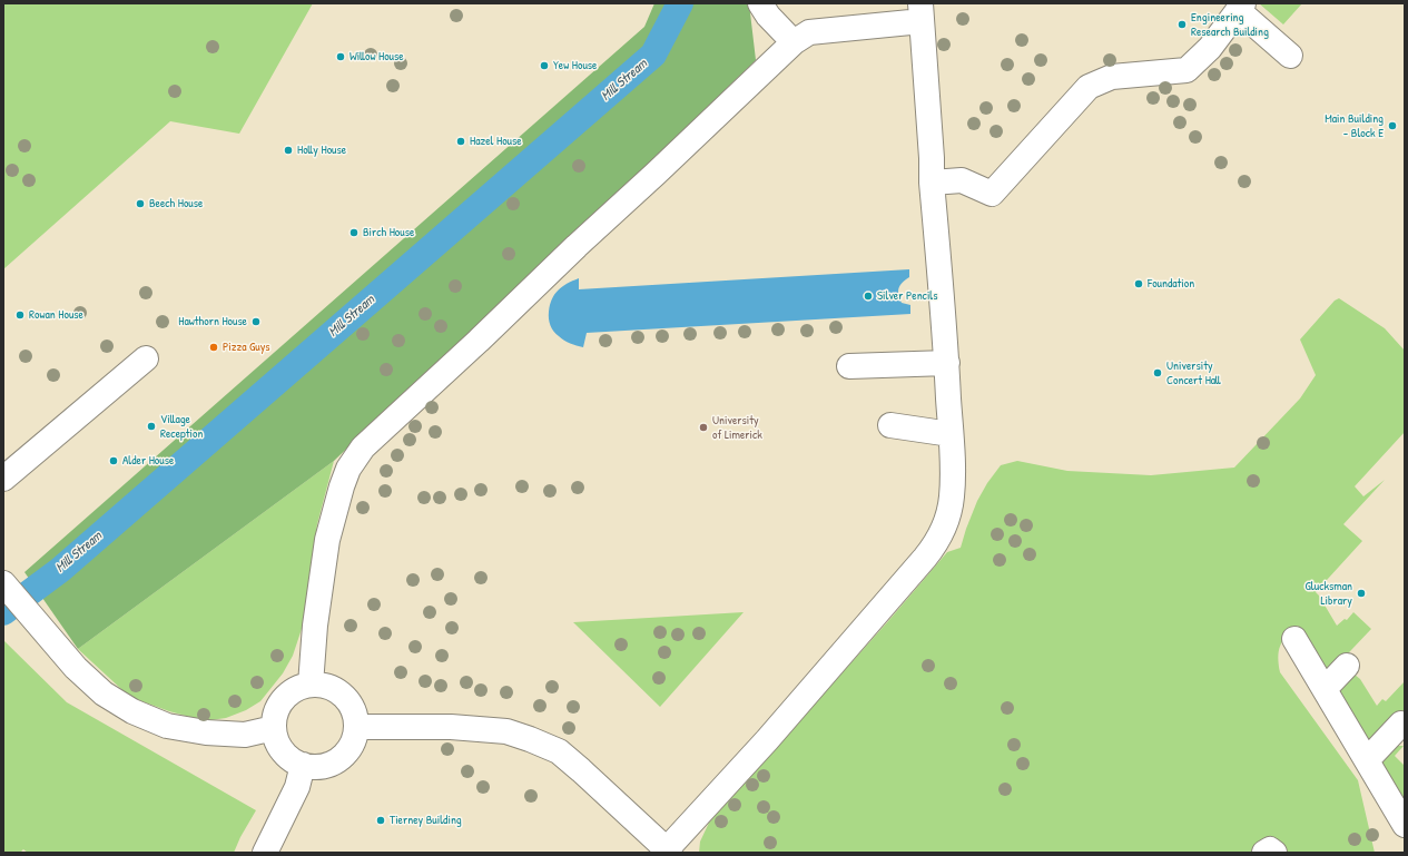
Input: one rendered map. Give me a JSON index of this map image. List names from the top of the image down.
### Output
{
  "water": ["Mill Stream"],
  "places": [
    "Engineering Research Building",
    "Willow House",
    "Yew House",
    "Main Building - Block E",
    "Hazel House",
    "Holly House",
    "Beech House",
    "Birch House",
    "Foundation",
    "Silver Pencils",
    "Rowan House",
    "Hawthorn House",
    "Pizza Guys",
    "University Concert Hall",
    "Village Reception",
    "University of Limerick",
    "Alder House",
    "Glucksman Library",
    "Tierney Building"
  ]
}
